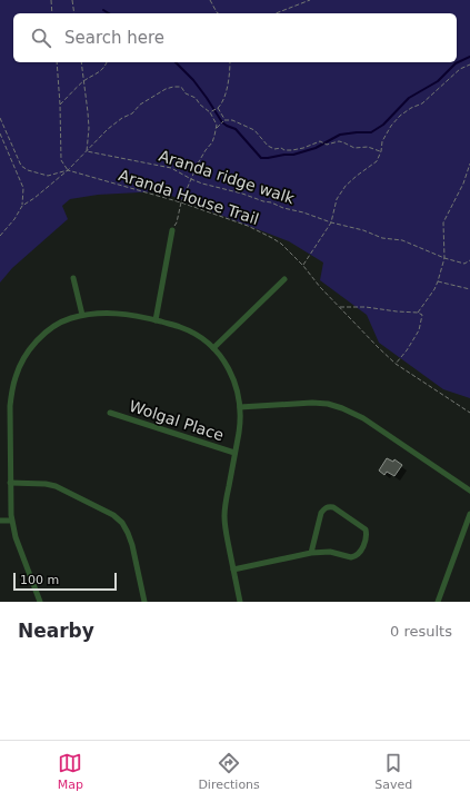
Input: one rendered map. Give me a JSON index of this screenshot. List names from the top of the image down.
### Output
{
  "streets": {
    "street": ["Wolgal Place"],
    "path": ["Aranda ridge walk", "Aranda House Trail"]
  },
  "scale_bar": "100 m",
  "page": {
    "search": "Search here",
    "scale": "100 m",
    "heading": ["Nearby", "0 results"],
    "nav": ["Map", "Directions", "Saved"]
  }
}
